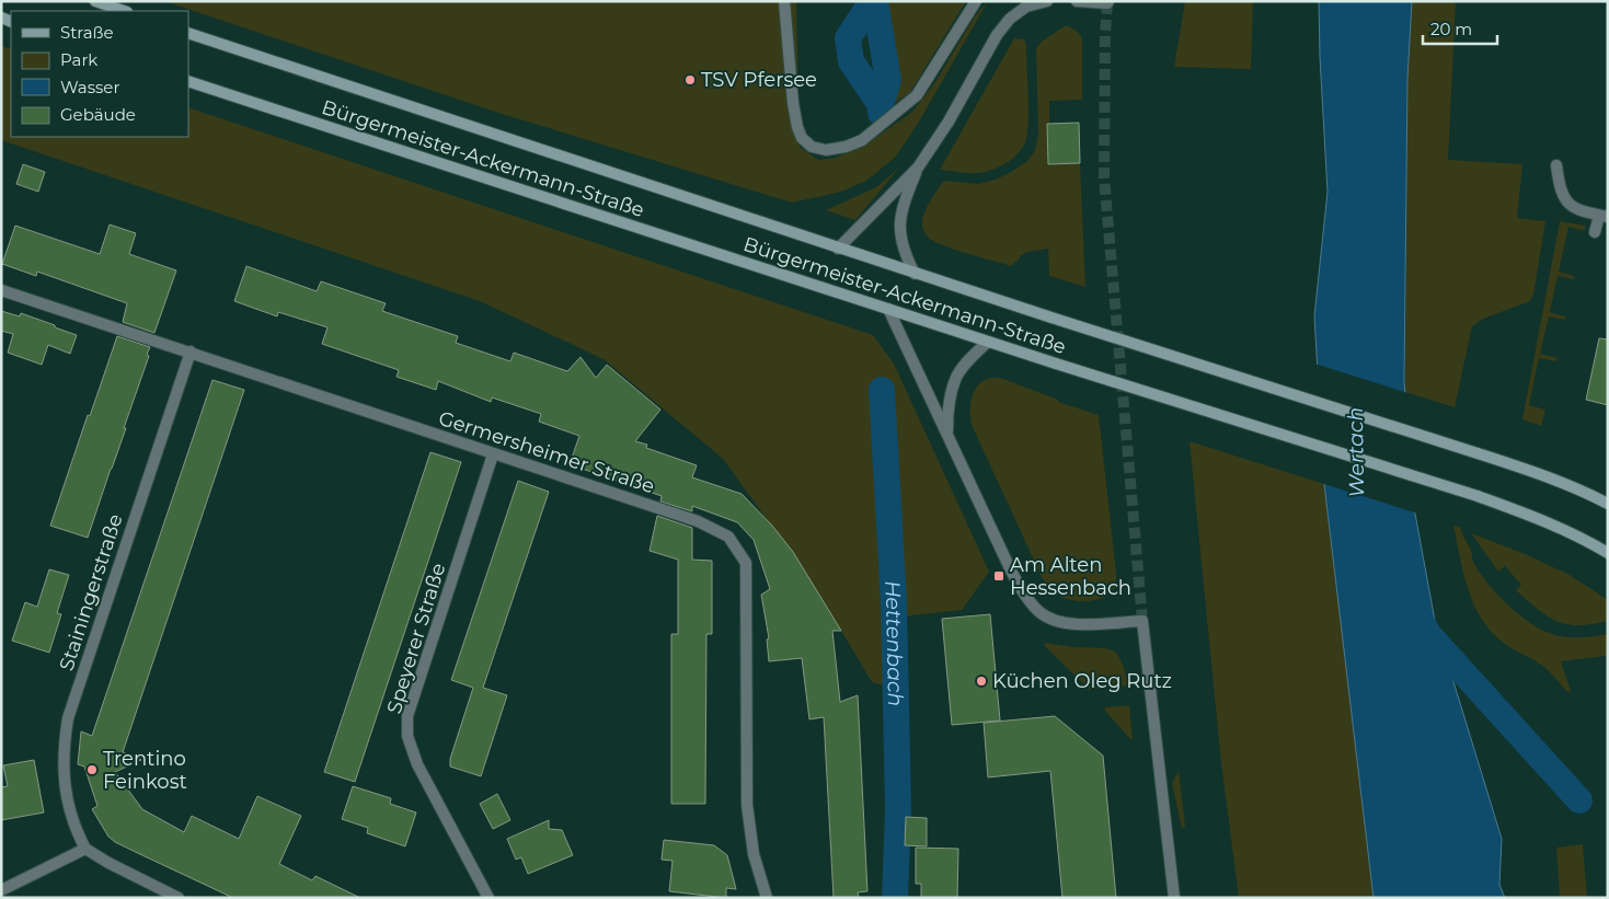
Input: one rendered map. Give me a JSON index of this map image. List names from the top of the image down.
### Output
{
  "streets": {
    "main road": ["Bürgermeister-Ackermann-Straße"],
    "street": ["Germersheimer Straße", "Stainingerstraße", "Speyerer Straße"]
  },
  "crossings": [
    ["Germersheimer Straße", "Stainingerstraße"],
    ["Germersheimer Straße", "Speyerer Straße"]
  ],
  "water": ["Wertach", "Hettenbach"],
  "places": {
    "other": ["TSV Pfersee", "Küchen Oleg Rutz", "Trentino Feinkost"],
    "transit": ["Am Alten Hessenbach"]
  },
  "legend": [
    "Straße",
    "Park",
    "Wasser",
    "Gebäude"
  ],
  "scale_bar": "20 m"
}
